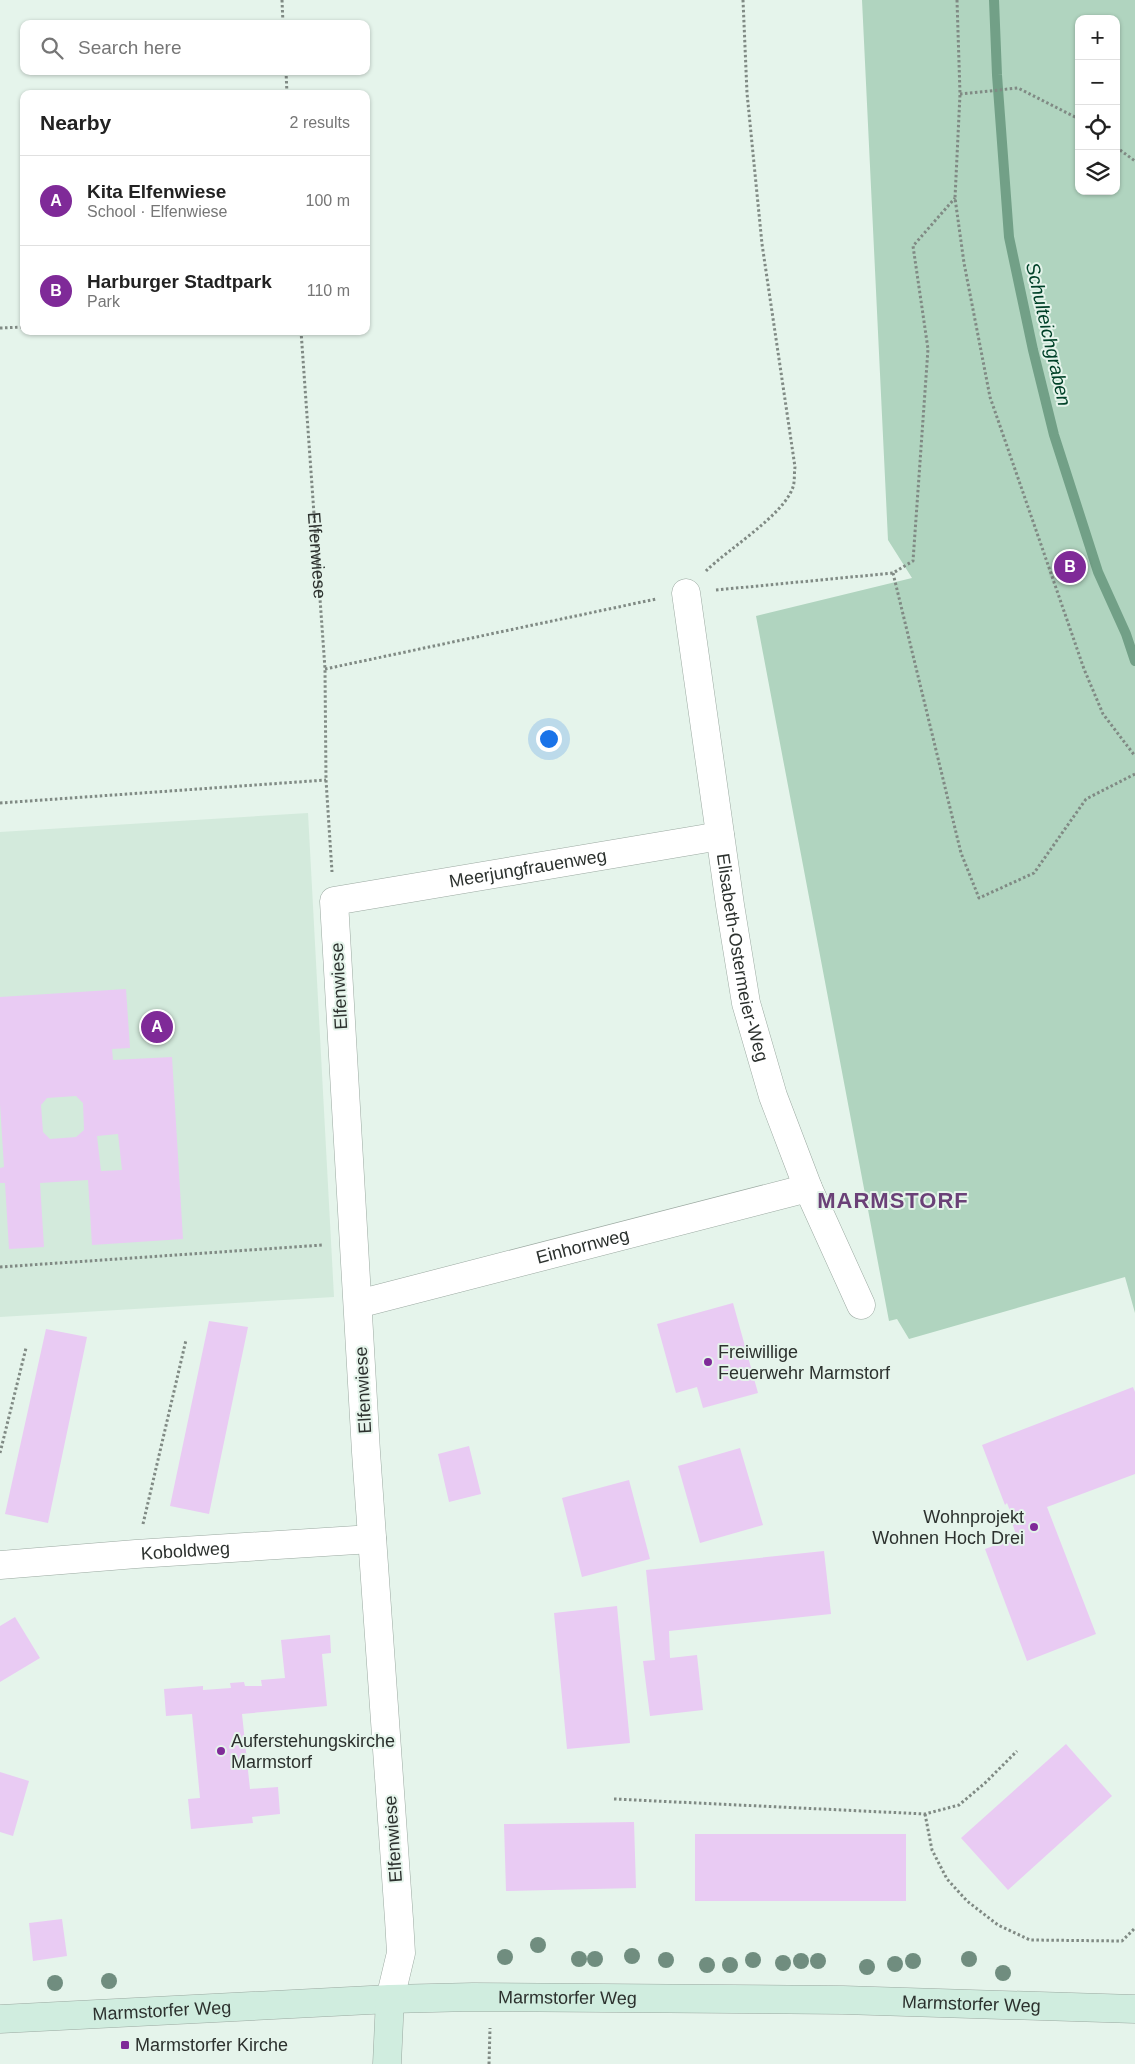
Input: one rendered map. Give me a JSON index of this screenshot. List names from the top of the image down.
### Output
{
  "streets": {
    "street": [
      "Elfenwiese",
      "Meerjungfrauenweg",
      "Elisabeth-Ostermeier-Weg",
      "Einhornweg",
      "Koboldweg",
      "Marmstorfer Weg"
    ]
  },
  "crossings": [
    ["Elfenwiese", "Meerjungfrauenweg"],
    ["Elfenwiese", "Einhornweg"],
    ["Elfenwiese", "Koboldweg"],
    ["Elfenwiese", "Marmstorfer Weg"],
    ["Meerjungfrauenweg", "Elisabeth-Ostermeier-Weg"],
    ["Elisabeth-Ostermeier-Weg", "Einhornweg"]
  ],
  "districts": ["MARMSTORF"],
  "water": ["Schulteichgraben"],
  "places": {
    "other": ["Freiwillige Feuerwehr Marmstorf", "Wohnprojekt Wohnen Hoch Drei", "Auferstehungskirche Marmstorf"],
    "transit": ["Marmstorfer Kirche"]
  },
  "page": {
    "map_buttons": ["+", "−"],
    "search": "Search here",
    "heading": ["Nearby", "2 results"],
    "list": [
      {
        "mark": "A",
        "name": "Kita Elfenwiese",
        "note": "School · Elfenwiese",
        "value": "100 m"
      },
      {
        "mark": "B",
        "name": "Harburger Stadtpark",
        "note": "Park",
        "value": "110 m"
      }
    ],
    "pins": ["B", "A"]
  }
}
